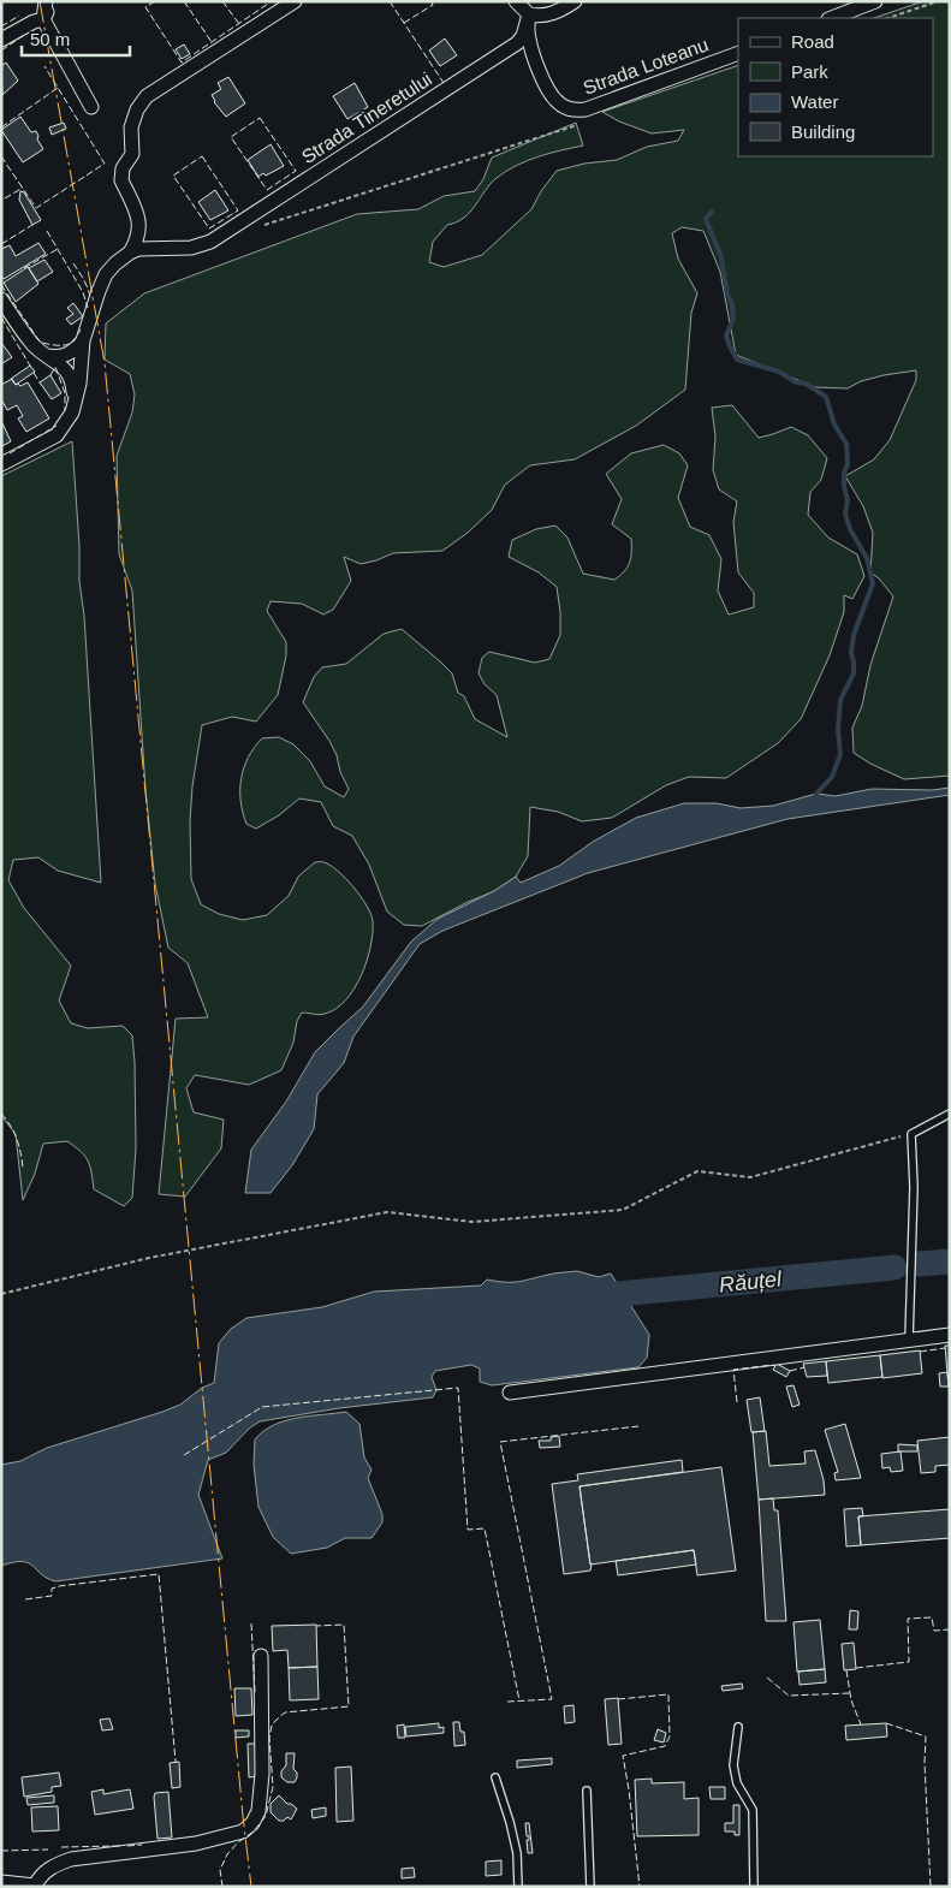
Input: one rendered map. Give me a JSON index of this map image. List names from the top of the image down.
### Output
{
  "streets": {
    "street": ["Strada Loteanu", "Strada Tineretului"]
  },
  "crossings": [
    ["Strada Loteanu", "Strada Tineretului"]
  ],
  "water": ["Răuțel"],
  "legend": [
    "Road",
    "Park",
    "Water",
    "Building"
  ],
  "scale_bar": "50 m"
}
